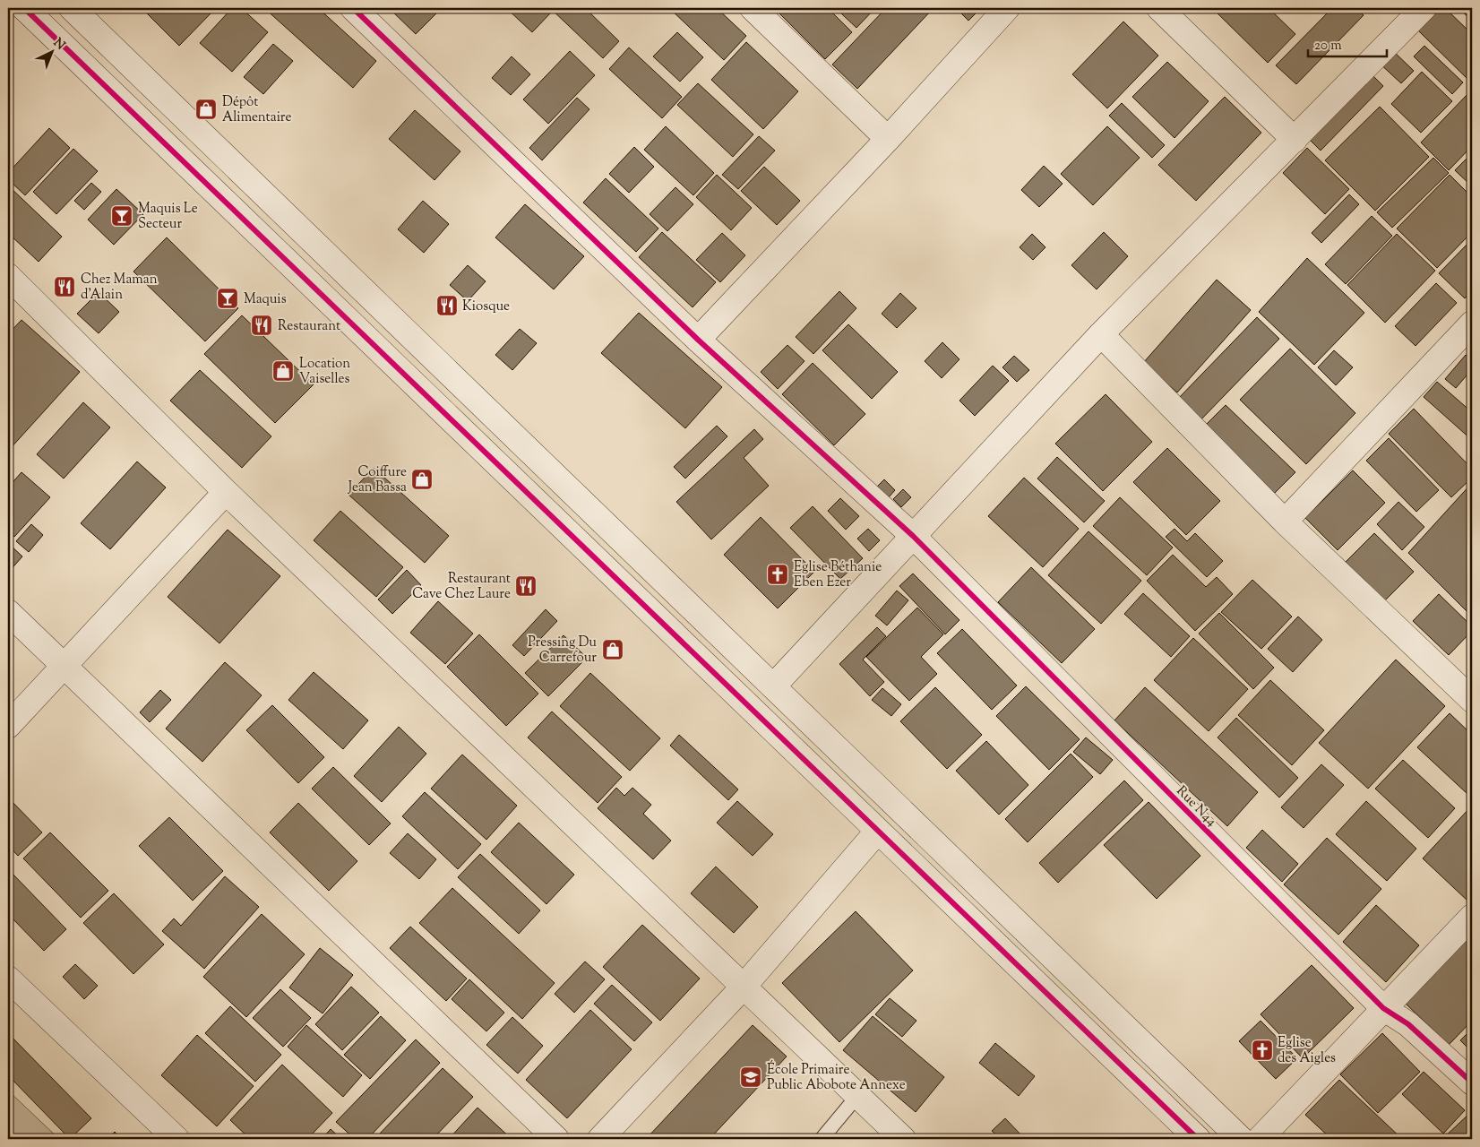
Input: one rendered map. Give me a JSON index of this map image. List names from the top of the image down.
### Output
{
  "streets": {
    "street": ["Rue N44"]
  },
  "places": {
    "shop": [
      "Dépôt Alimentaire",
      "Location Vaiselles",
      "Coiffure Jean Bassa",
      "Pressing Du Carrefour"
    ],
    "bar": ["Maquis Le Secteur", "Maquis"],
    "restaurant": [
      "Chez Maman d’Alain",
      "Kiosque",
      "Restaurant",
      "Restaurant Cave Chez Laure"
    ],
    "church": ["Eglise Béthanie Eben Ezer", "Eglise des Aigles"],
    "school or university": ["École Primaire Public Abobote Annexe"]
  },
  "scale_bar": "20 m",
  "north": "top right"
}
